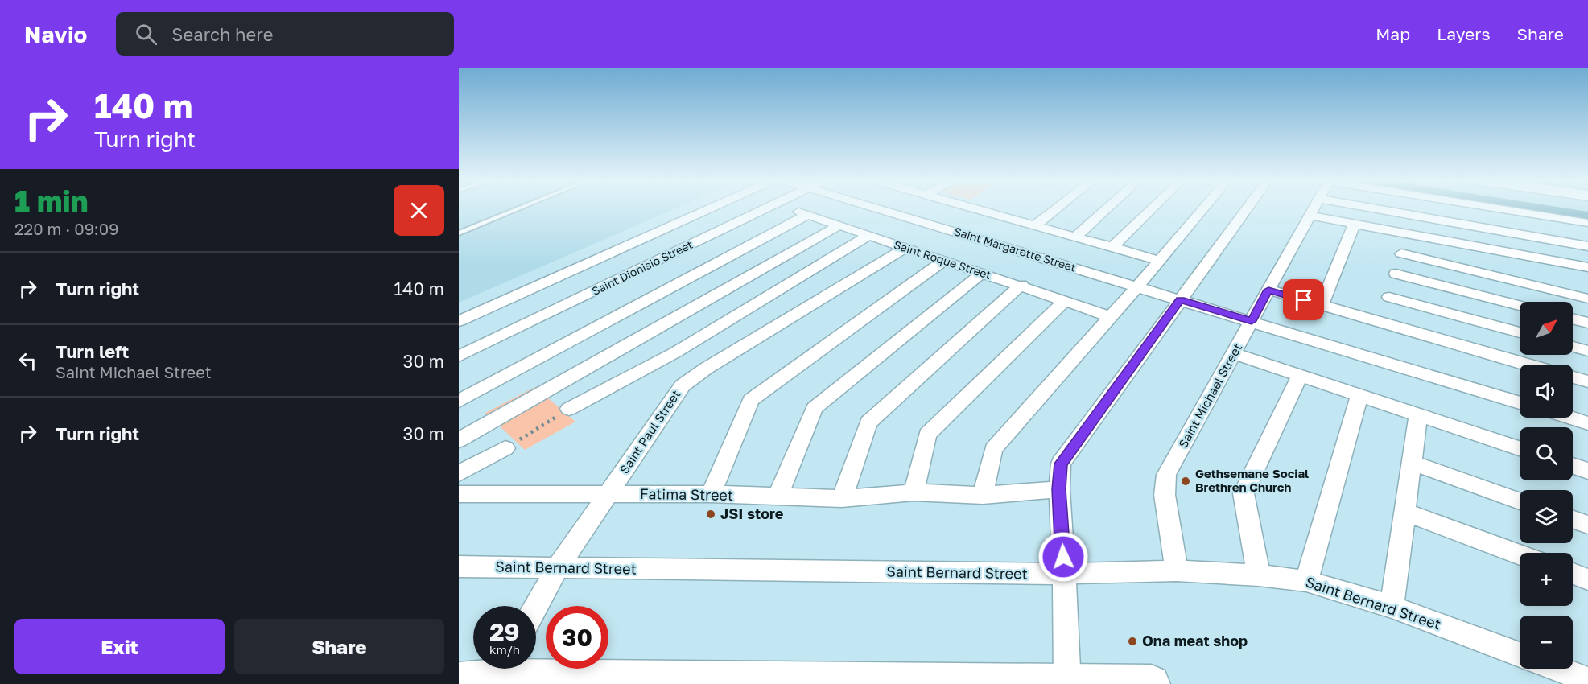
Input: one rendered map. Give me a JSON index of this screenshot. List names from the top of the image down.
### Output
{
  "streets": {
    "street": [
      "Saint Margarette Street",
      "Saint Roque Street",
      "Saint Dionisio Street",
      "Saint Michael Street",
      "Saint Paul Street",
      "Fatima Street",
      "Saint Bernard Street"
    ]
  },
  "crossings": [
    ["Saint Margarette Street", "Saint Michael Street"],
    ["Saint Roque Street", "Saint Paul Street"],
    ["Saint Michael Street", "Saint Bernard Street"],
    ["Saint Paul Street", "Fatima Street"],
    ["Saint Paul Street", "Saint Bernard Street"]
  ],
  "places": ["Gethsemane Social Brethren Church", "JSI store", "Ona meat shop"],
  "north": "top right",
  "page": {
    "header": "Navio",
    "search": "Search here",
    "nav": ["Map", "Layers", "Share"],
    "turn": ["140 m", "Turn right"],
    "heading": ["1 min", "220 m · 09:09"],
    "list": [
      {
        "name": "Turn right",
        "value": "140 m"
      },
      {
        "name": "Turn left",
        "note": "Saint Michael Street",
        "value": "30 m"
      },
      {
        "name": "Turn right",
        "value": "30 m"
      }
    ],
    "map_buttons": ["+", "−"],
    "speed": "29 km/h",
    "limit": "30",
    "buttons": ["Exit", "Share"]
  }
}
